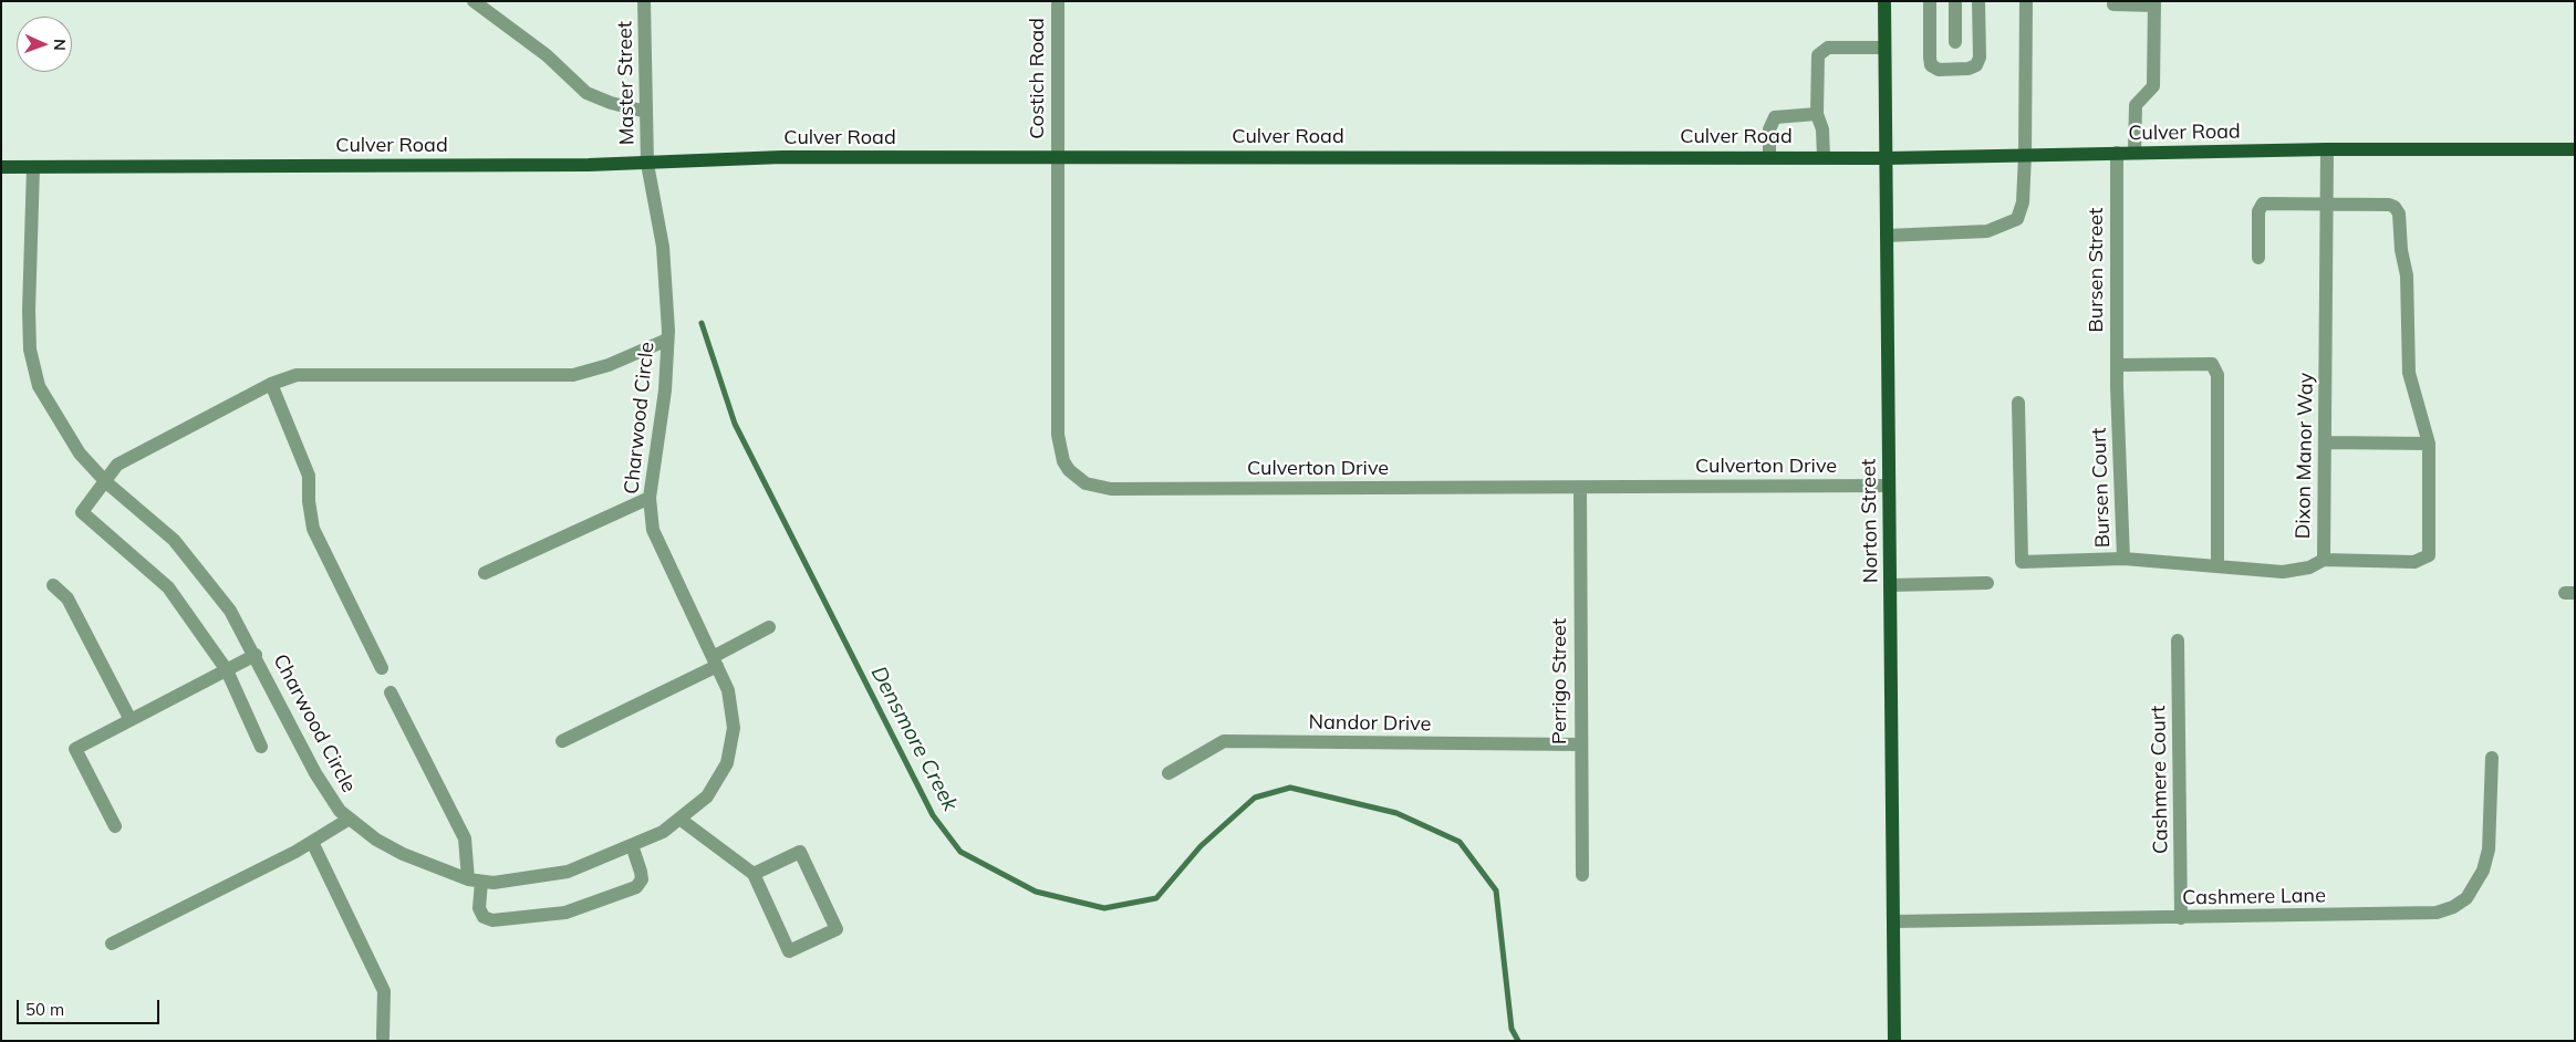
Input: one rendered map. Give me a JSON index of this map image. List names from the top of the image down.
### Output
{
  "streets": {
    "main road": ["Culver Road", "Norton Street"],
    "street": [
      "Costich Road",
      "Master Street",
      "Bursen Street",
      "Charwood Circle",
      "Dixon Manor Way",
      "Culverton Drive",
      "Bursen Court",
      "Perrigo Street",
      "Nandor Drive",
      "Cashmere Court",
      "Cashmere Lane"
    ]
  },
  "crossings": [
    ["Costich Road", "Culver Road"],
    ["Costich Road", "Culverton Drive"],
    ["Master Street", "Culver Road"],
    ["Master Street", "Charwood Circle"],
    ["Culver Road", "Bursen Street"],
    ["Culver Road", "Charwood Circle"],
    ["Culver Road", "Dixon Manor Way"],
    ["Culver Road", "Culverton Drive"],
    ["Culver Road", "Norton Street"],
    ["Bursen Street", "Bursen Court"],
    ["Dixon Manor Way", "Bursen Court"],
    ["Culverton Drive", "Norton Street"],
    ["Culverton Drive", "Perrigo Street"],
    ["Norton Street", "Cashmere Lane"],
    ["Perrigo Street", "Nandor Drive"],
    ["Cashmere Court", "Cashmere Lane"]
  ],
  "water": ["Densmore Creek"],
  "scale_bar": "50 m",
  "north": "right"
}
